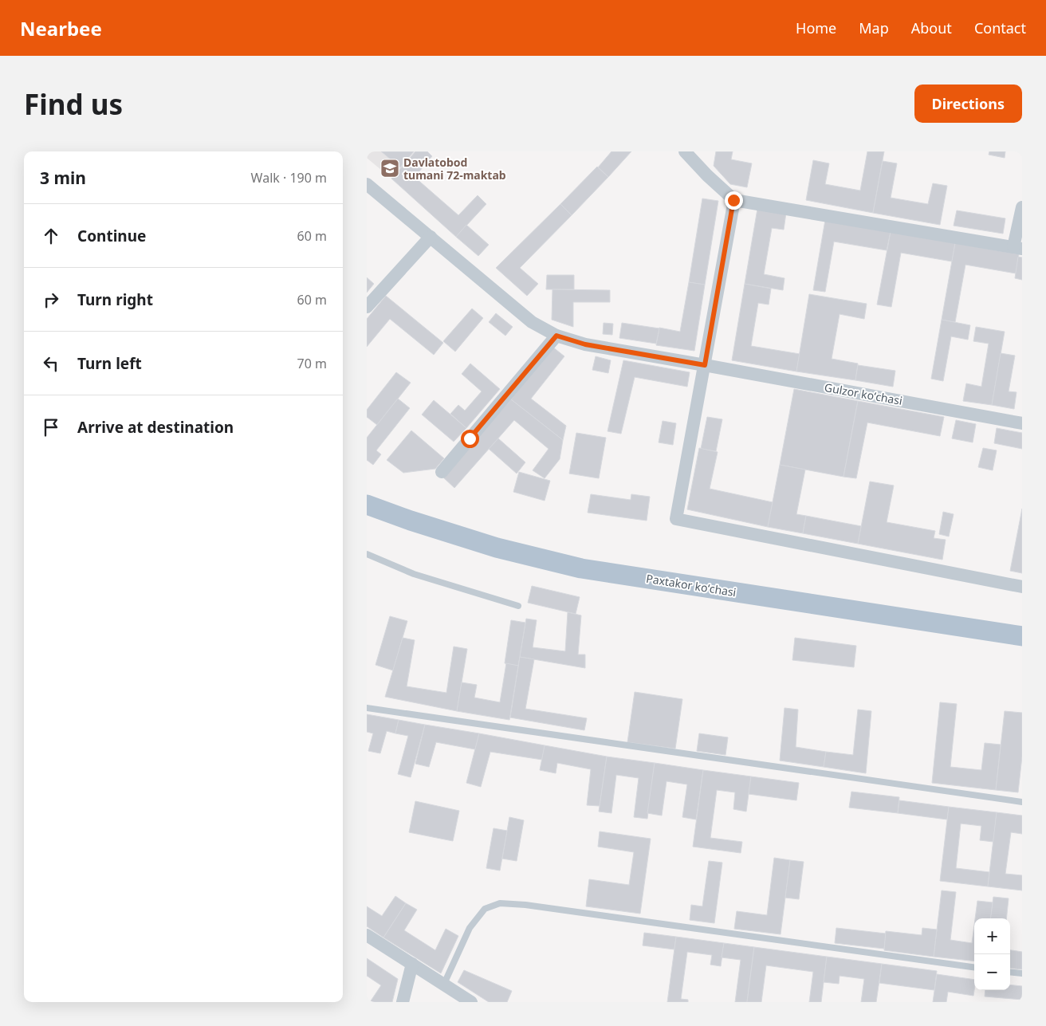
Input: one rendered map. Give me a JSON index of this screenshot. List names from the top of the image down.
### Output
{
  "streets": {
    "main road": ["Paxtakor koʻchasi"],
    "street": ["Gulzor koʻchasi"]
  },
  "places": {
    "school or university": ["Davlatobod tumani 72-maktab"]
  },
  "page": {
    "header": "Nearbee",
    "nav": [
      "Home",
      "Map",
      "About",
      "Contact"
    ],
    "buttons": "Directions",
    "title": "Find us",
    "heading": ["3 min", "Walk · 190 m"],
    "list": [
      ["Continue", "60 m"],
      ["Turn right", "60 m"],
      ["Turn left", "70 m"],
      "Arrive at destination"
    ],
    "map_buttons": ["+", "−"]
  }
}
